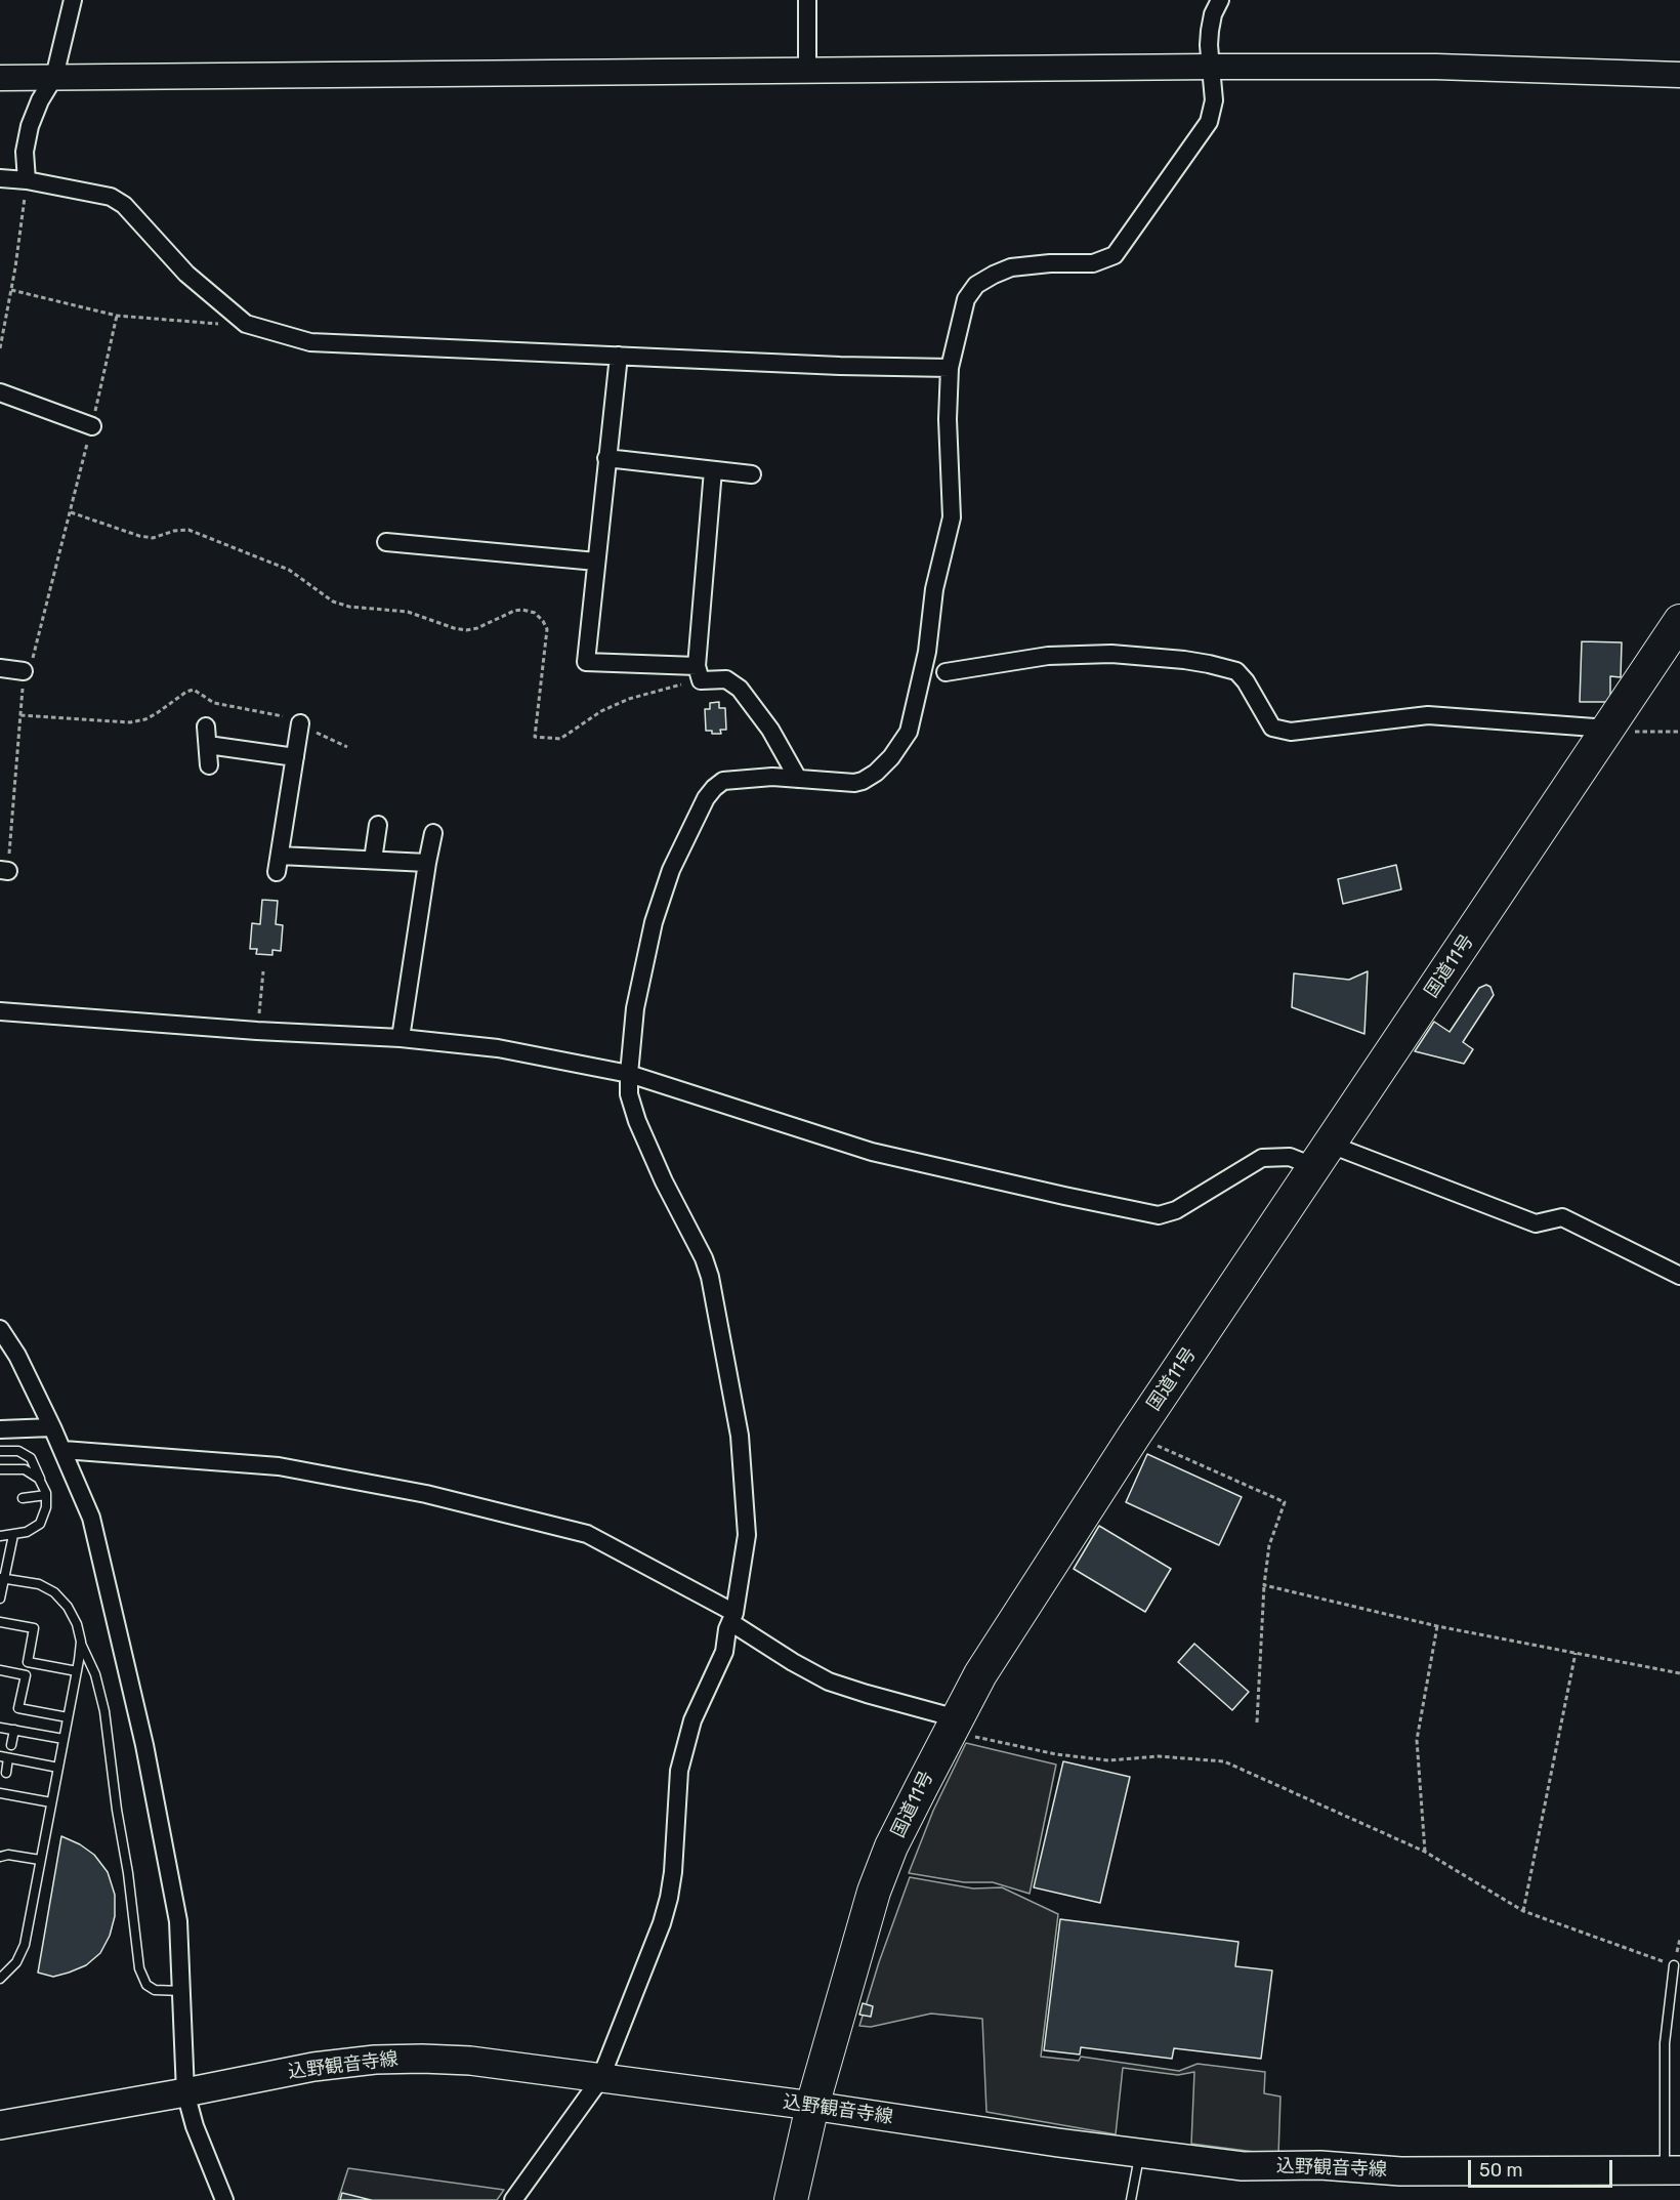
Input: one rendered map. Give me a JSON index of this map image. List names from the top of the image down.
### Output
{
  "streets": {
    "highway": ["国道11号"],
    "main road": ["込野観音寺線"]
  },
  "crossings": [
    ["国道11号", "込野観音寺線"]
  ],
  "scale_bar": "50 m"
}
